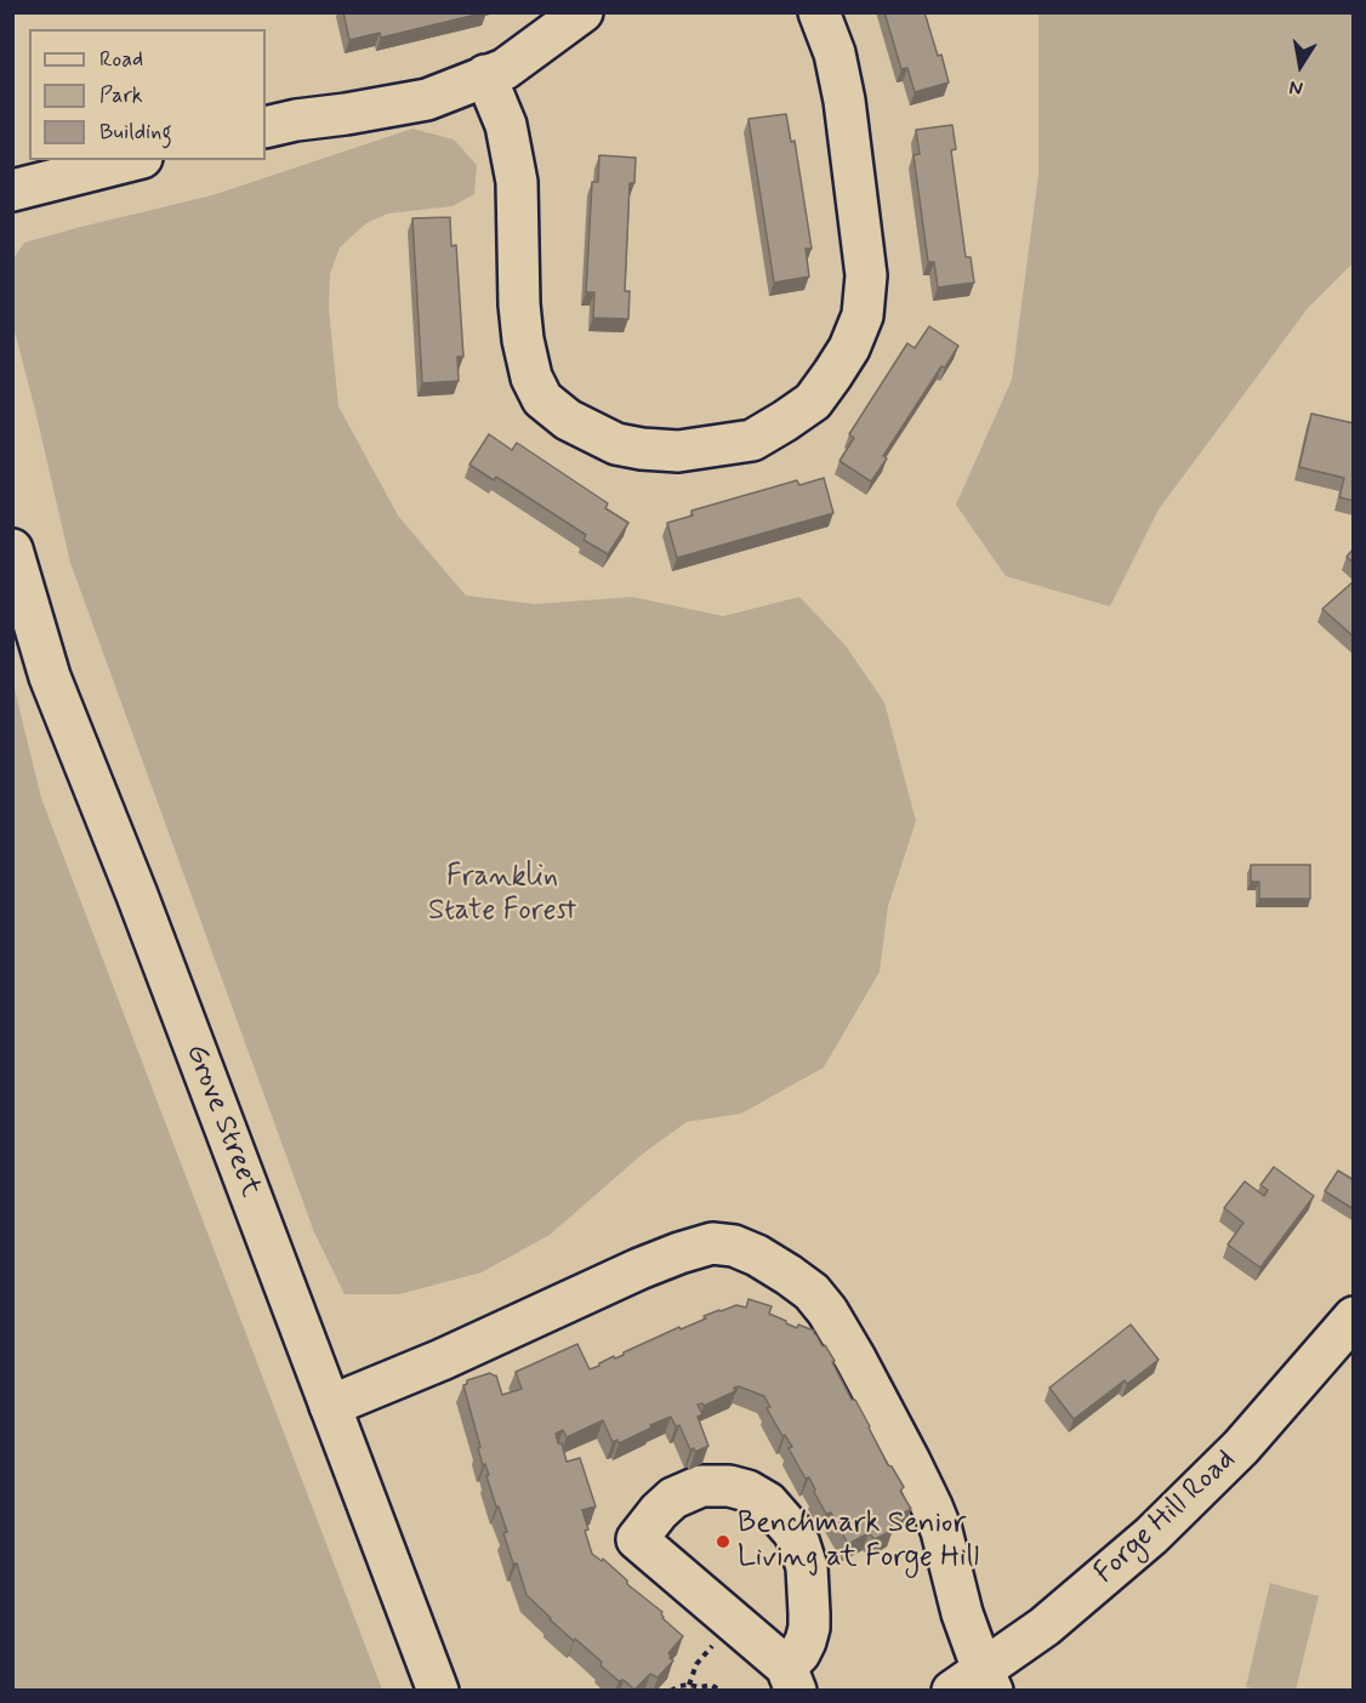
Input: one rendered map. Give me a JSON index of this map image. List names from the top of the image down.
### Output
{
  "streets": {
    "street": ["Grove Street", "Forge Hill Road"]
  },
  "parks": ["Franklin State Forest"],
  "places": ["Benchmark Senior Living at Forge Hill"],
  "legend": ["Road", "Park", "Building"],
  "north": "bottom"
}
